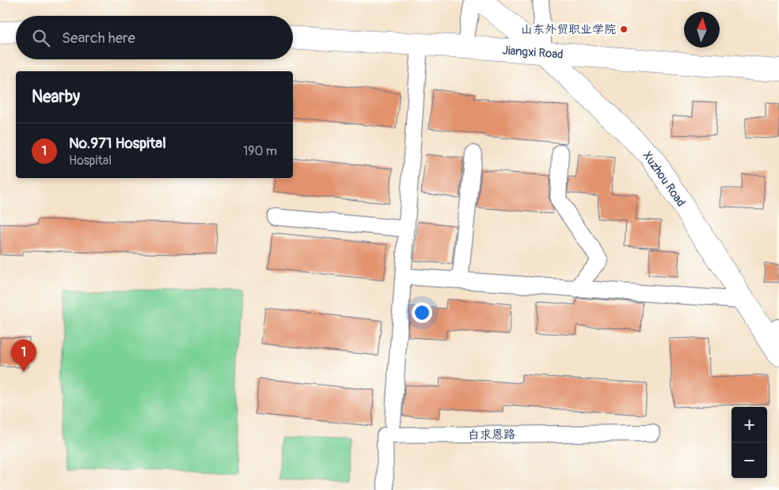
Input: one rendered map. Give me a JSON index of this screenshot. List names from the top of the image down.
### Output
{
  "streets": {
    "main road": ["Jiangxi Road", "Xuzhou Road"],
    "street": ["白求恩路"]
  },
  "crossings": [
    ["Jiangxi Road", "Xuzhou Road"]
  ],
  "places": ["山东外贸职业学院"],
  "north": "top",
  "page": {
    "search": "Search here",
    "heading": "Nearby",
    "list": [
      {
        "mark": "1",
        "name": "No.971 Hospital",
        "note": "Hospital",
        "value": "190 m"
      }
    ],
    "pins": "1",
    "map_buttons": ["+", "−"]
  }
}
